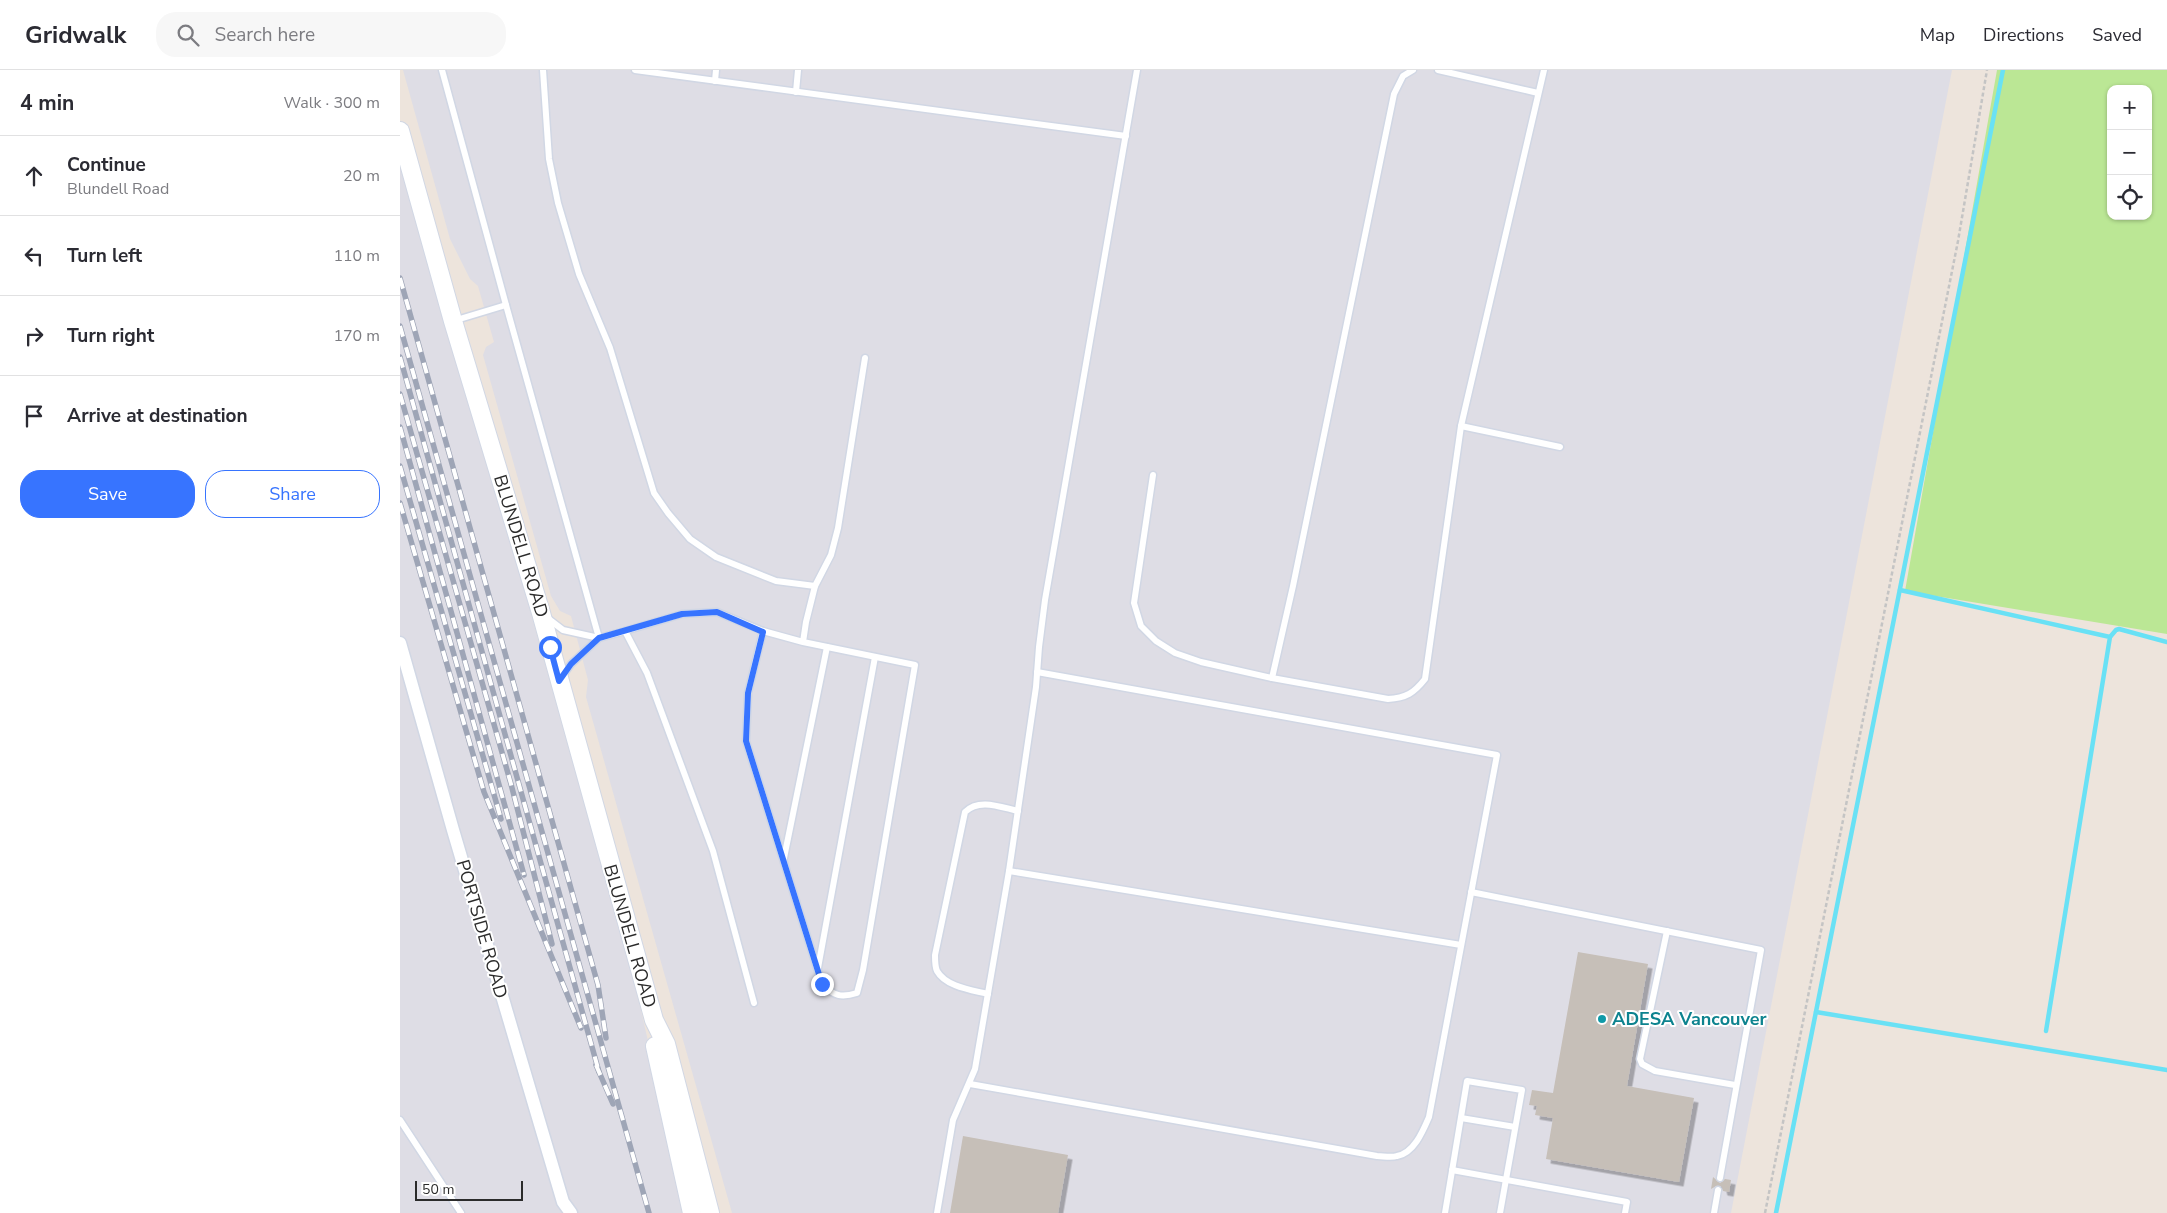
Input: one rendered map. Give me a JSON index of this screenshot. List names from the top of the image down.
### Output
{
  "streets": {
    "main road": ["BLUNDELL ROAD"],
    "street": ["PORTSIDE ROAD"]
  },
  "places": ["ADESA Vancouver"],
  "scale_bar": "50 m",
  "page": {
    "header": "Gridwalk",
    "search": "Search here",
    "nav": ["Map", "Directions", "Saved"],
    "heading": ["4 min", "Walk · 300 m"],
    "map_buttons": ["+", "−"],
    "list": [
      ["Continue", "Blundell Road", "20 m"],
      ["Turn left", "110 m"],
      ["Turn right", "170 m"],
      "Arrive at destination"
    ],
    "buttons": ["Save", "Share"],
    "scale": "50 m"
  }
}
